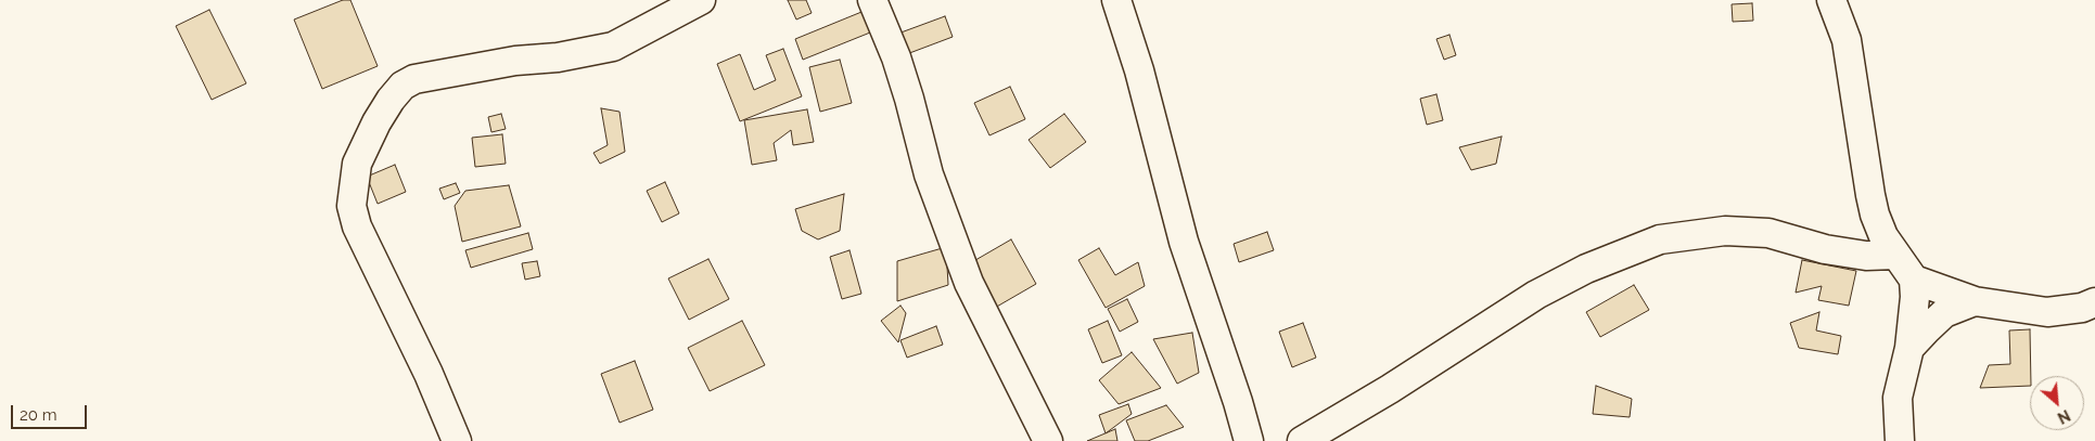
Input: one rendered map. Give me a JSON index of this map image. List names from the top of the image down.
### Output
{
  "scale_bar": "20 m",
  "north": "bottom right"
}
